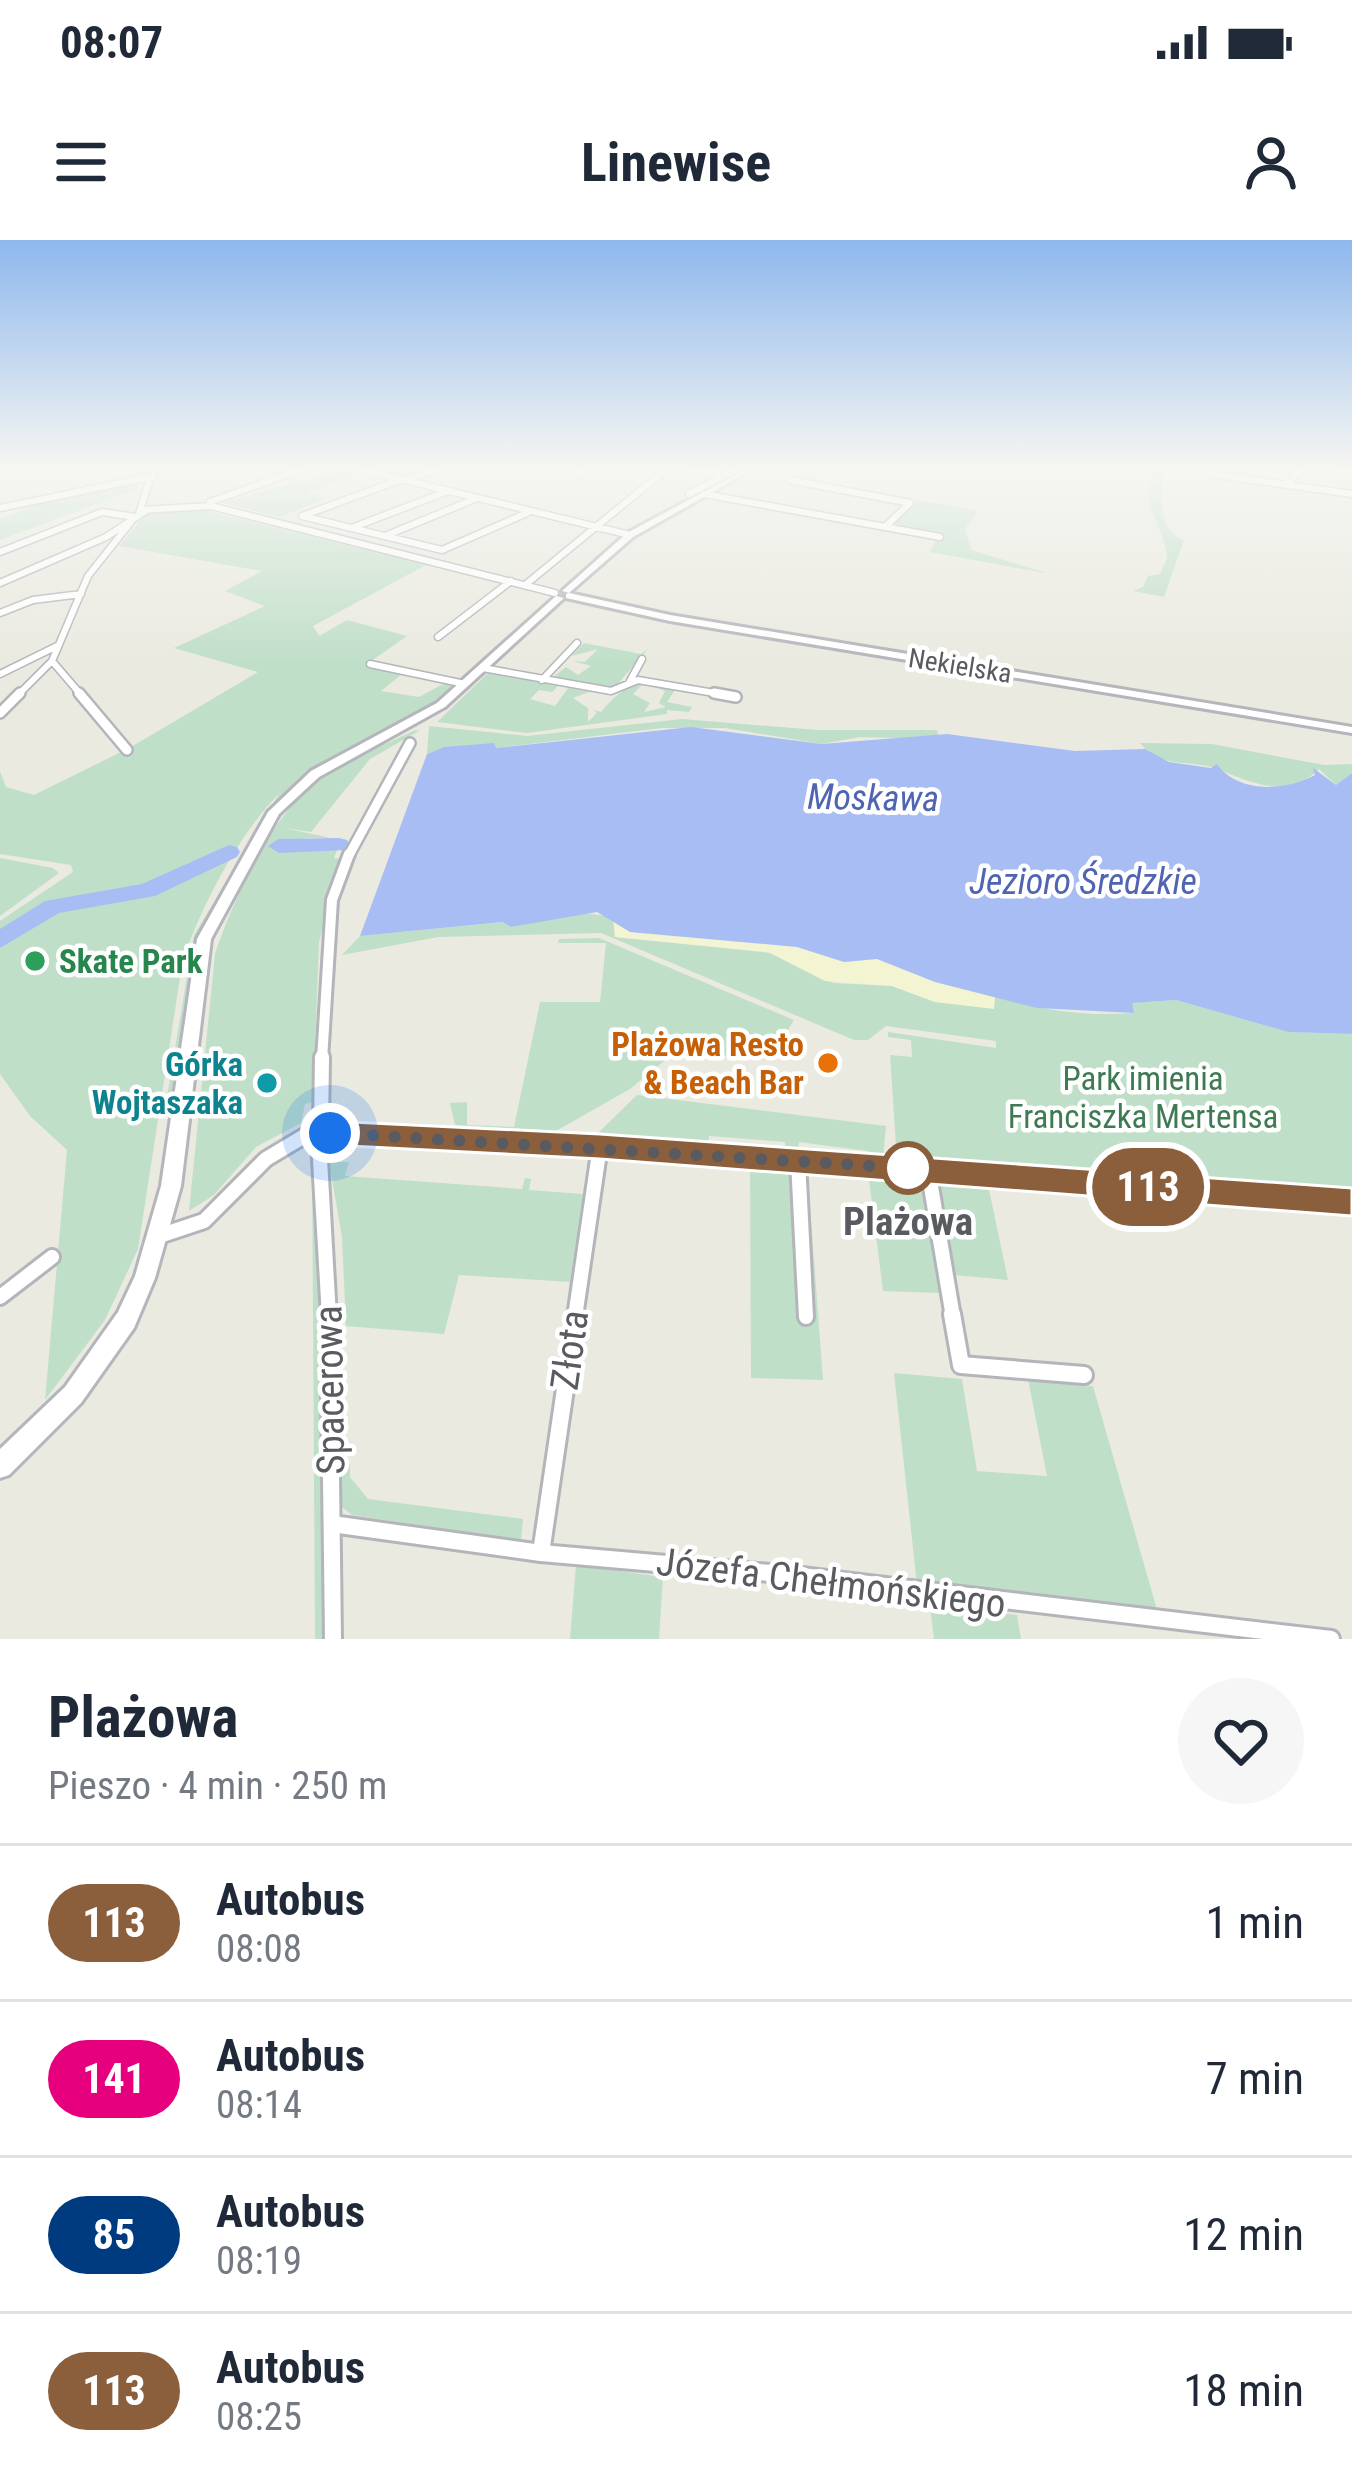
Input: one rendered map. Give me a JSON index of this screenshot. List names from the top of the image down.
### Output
{
  "streets": {
    "street": [
      "Nekielska",
      "Złota",
      "Spacerowa",
      "Józefa Chełmońskiego"
    ]
  },
  "crossings": [
    ["Złota", "Józefa Chełmońskiego"],
    ["Spacerowa", "Józefa Chełmońskiego"]
  ],
  "water": ["Moskawa", "Jezioro Średzkie"],
  "parks": ["Park imienia Franciszka Mertensa"],
  "places": [
    "Skate Park",
    "Plażowa Resto & Beach Bar",
    "Górka Wojtaszaka",
    "Plażowa"
  ],
  "lines": ["bus line 113"],
  "page": {
    "status": "08:07",
    "header": "Linewise",
    "on_map": "113",
    "heading": ["Plażowa", "Pieszo · 4 min · 250 m"],
    "list": [
      {
        "mark": "113",
        "name": "Autobus",
        "note": "08:08",
        "value": "1 min"
      },
      {
        "mark": "141",
        "name": "Autobus",
        "note": "08:14",
        "value": "7 min"
      },
      {
        "mark": "85",
        "name": "Autobus",
        "note": "08:19",
        "value": "12 min"
      },
      {
        "mark": "113",
        "name": "Autobus",
        "note": "08:25",
        "value": "18 min"
      }
    ]
  }
}
